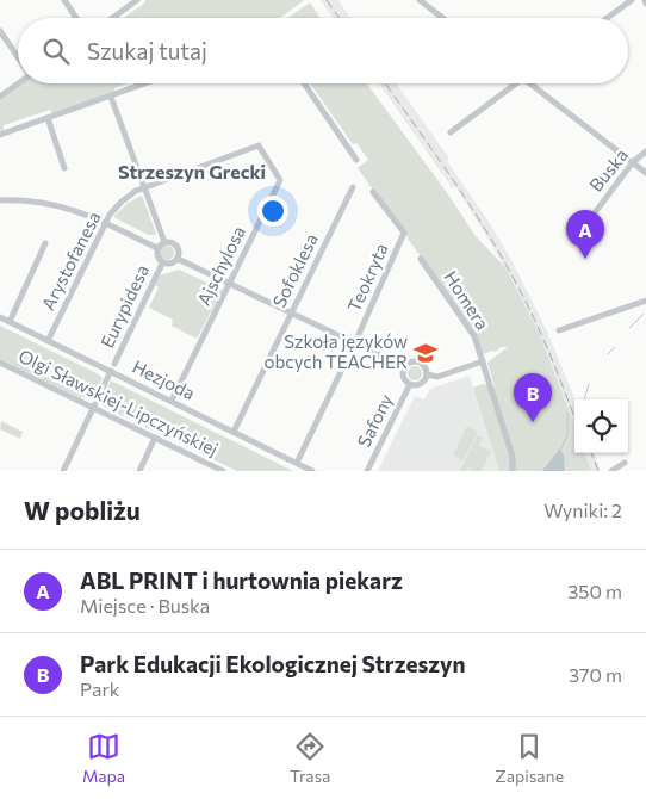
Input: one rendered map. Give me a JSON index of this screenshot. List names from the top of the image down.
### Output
{
  "streets": {
    "street": [
      "Buska",
      "Arystofanesa",
      "Ajschylosa",
      "Sofoklesa",
      "Teokryta",
      "Homera",
      "Eurypidesa",
      "Hezjoda",
      "Olgi Sławskiej-Lipczyńskiej",
      "Safony"
    ]
  },
  "crossings": [
    ["Arystofanesa", "Ajschylosa"],
    ["Arystofanesa", "Hezjoda"],
    ["Ajschylosa", "Hezjoda"],
    ["Sofoklesa", "Hezjoda"],
    ["Teokryta", "Hezjoda"]
  ],
  "districts": ["Strzeszyn Grecki"],
  "places": {
    "school or university": ["Szkoła języków obcych TEACHER"]
  },
  "page": {
    "search": "Szukaj tutaj",
    "pins": ["A", "B"],
    "heading": ["W pobliżu", "Wyniki: 2"],
    "list": [
      {
        "mark": "A",
        "name": "ABL PRINT i hurtownia piekarz",
        "note": "Miejsce · Buska",
        "value": "350 m"
      },
      {
        "mark": "B",
        "name": "Park Edukacji Ekologicznej Strzeszyn",
        "note": "Park",
        "value": "370 m"
      }
    ],
    "nav": ["Mapa", "Trasa", "Zapisane"]
  }
}
